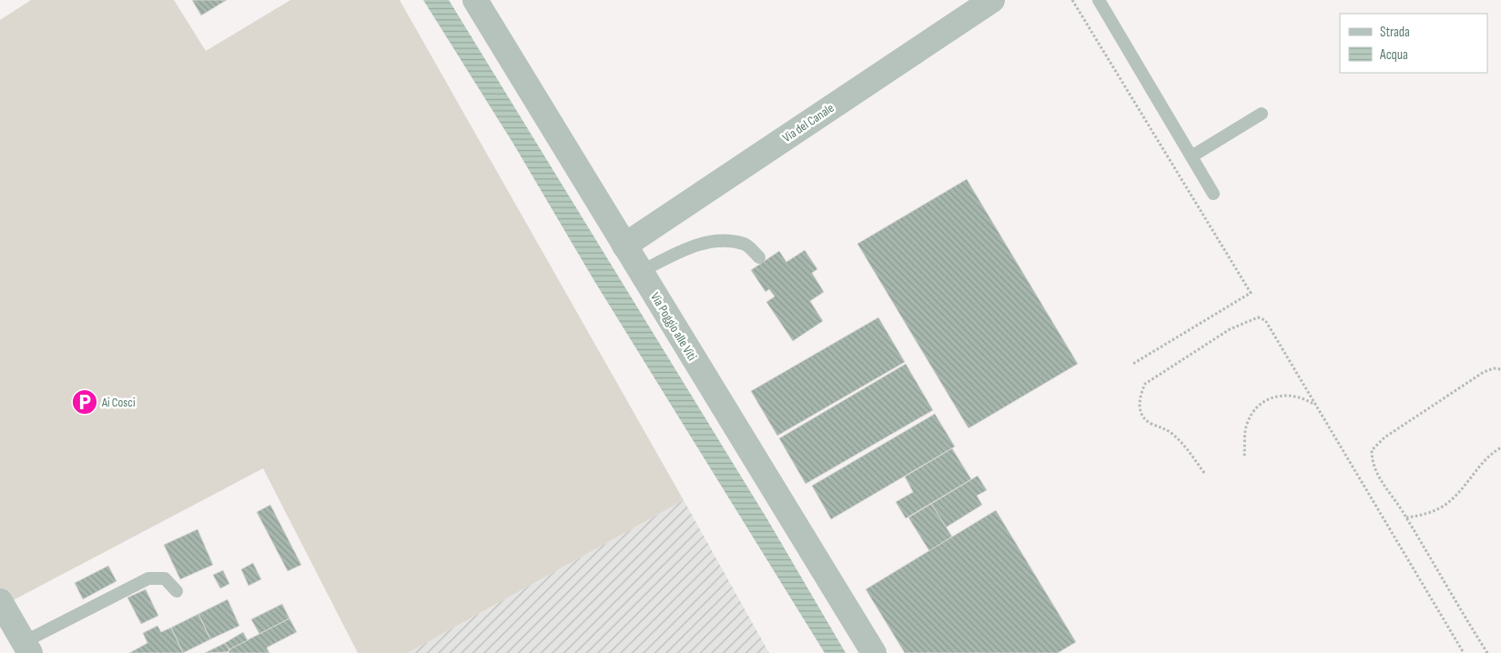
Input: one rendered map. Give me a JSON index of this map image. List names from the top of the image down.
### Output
{
  "streets": {
    "street": ["Via del Canale", "Via Poggio alle Viti"]
  },
  "crossings": [
    ["Via del Canale", "Via Poggio alle Viti"]
  ],
  "places": {
    "parking": ["Ai Cosci"]
  },
  "legend": ["Strada", "Acqua"]
}
